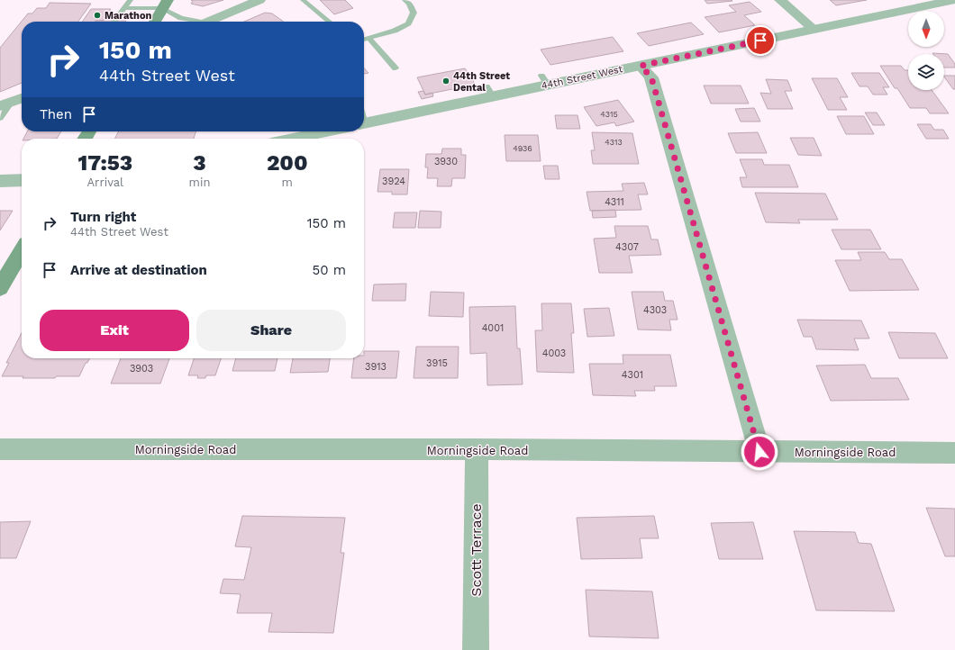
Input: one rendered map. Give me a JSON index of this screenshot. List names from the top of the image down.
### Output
{
  "streets": {
    "street": ["44th Street West", "Morningside Road", "Scott Terrace"]
  },
  "crossings": [
    ["Morningside Road", "Scott Terrace"]
  ],
  "places": ["Marathon", "44th Street Dental"],
  "house_numbers": [
    "4315",
    "4313",
    "4936",
    "3930",
    "3924",
    "4311",
    "4307",
    "4303",
    "4001",
    "4003",
    "3915",
    "3913",
    "3903",
    "4301"
  ],
  "north": "bottom",
  "page": {
    "turn": ["150 m", "44th Street West"],
    "then": "Then",
    "eta": [
      "17:53",
      "Arrival",
      "3",
      "min",
      "200",
      "m"
    ],
    "list": [
      {
        "name": "Turn right",
        "note": "44th Street West",
        "value": "150 m"
      },
      {
        "name": "Arrive at destination",
        "value": "50 m"
      }
    ],
    "buttons": ["Exit", "Share"]
  }
}
